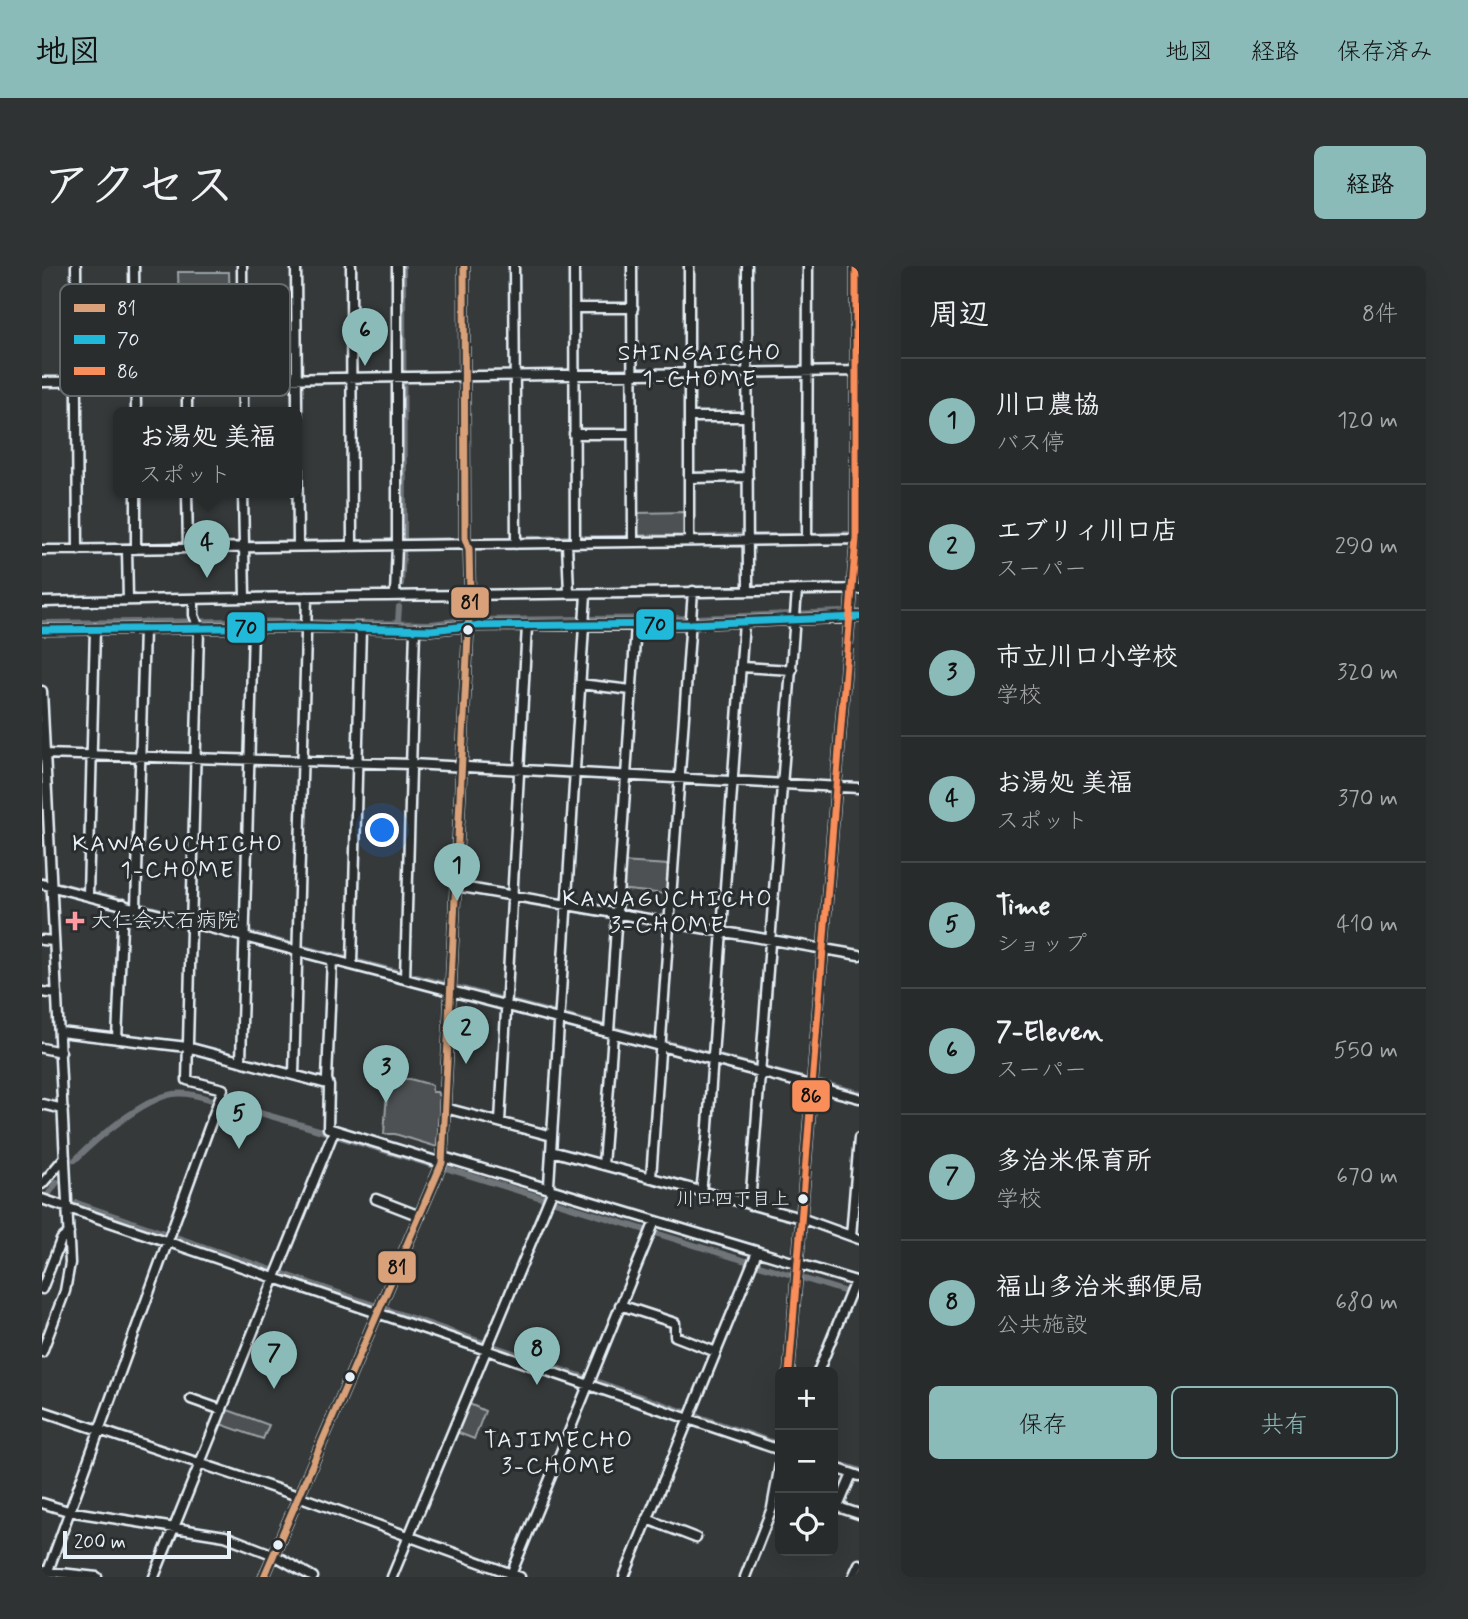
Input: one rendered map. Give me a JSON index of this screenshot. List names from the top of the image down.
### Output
{
  "districts": [
    "SHINGAICHO 1-CHOME",
    "KAWAGUCHICHO 1-CHOME",
    "KAWAGUCHICHO 3-CHOME",
    "TAJIMECHO 3-CHOME"
  ],
  "places": {
    "health": ["大仁会大石病院"],
    "other": ["川口四丁目上"]
  },
  "lines": ["transit line 81", "transit line 86", "transit line 70"],
  "legend": ["81", "70", "86"],
  "scale_bar": "200 m",
  "page": {
    "header": "地図",
    "nav": ["地図", "経路", "保存済み"],
    "title": "アクセス",
    "buttons": [
      "経路",
      ["保存", "共有"]
    ],
    "heading": ["周辺", "8件"],
    "pins": [
      "6",
      "4",
      "1",
      "2",
      "3",
      "5",
      "8",
      "7"
    ],
    "list": [
      {
        "mark": "1",
        "name": "川口農協",
        "note": "バス停",
        "value": "120 m"
      },
      {
        "mark": "2",
        "name": "エブリィ川口店",
        "note": "スーパー",
        "value": "290 m"
      },
      {
        "mark": "3",
        "name": "市立川口小学校",
        "note": "学校",
        "value": "320 m"
      },
      {
        "mark": "4",
        "name": "お湯処 美福",
        "note": "スポット",
        "value": "370 m"
      },
      {
        "mark": "5",
        "name": "Time",
        "note": "ショップ",
        "value": "410 m"
      },
      {
        "mark": "6",
        "name": "7-Eleven",
        "note": "スーパー",
        "value": "550 m"
      },
      {
        "mark": "7",
        "name": "多治米保育所",
        "note": "学校",
        "value": "670 m"
      },
      {
        "mark": "8",
        "name": "福山多治米郵便局",
        "note": "公共施設",
        "value": "680 m"
      }
    ],
    "popup": ["お湯処 美福", "スポット"],
    "map_buttons": ["+", "−"],
    "scale": "200 m"
  }
}
